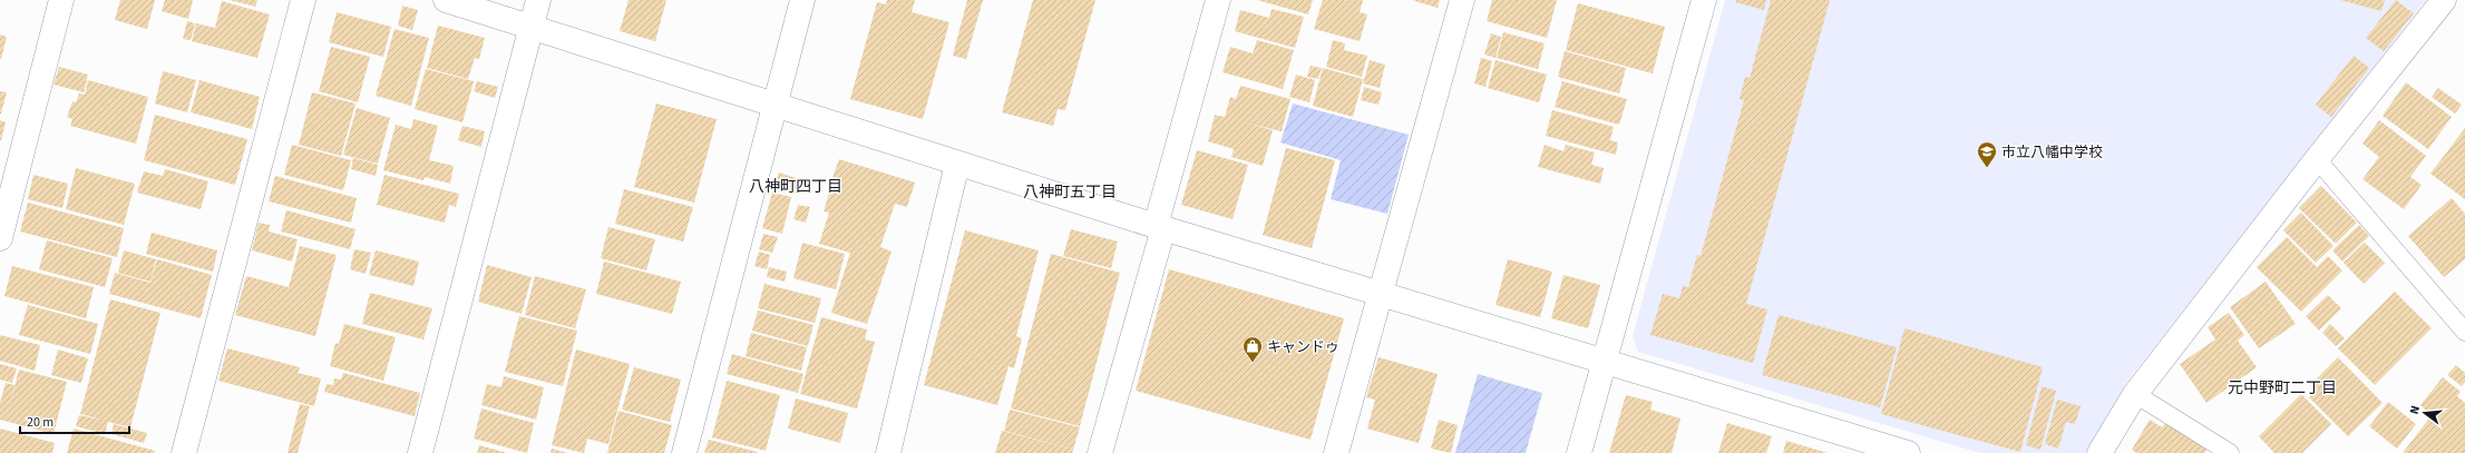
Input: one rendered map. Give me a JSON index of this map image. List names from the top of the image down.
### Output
{
  "districts": ["八神町四丁目", "八神町五丁目", "元中野町二丁目"],
  "places": {
    "school or university": ["市立八幡中学校"],
    "shop": ["キャンドゥ"]
  },
  "scale_bar": "20 m",
  "north": "left"
}
